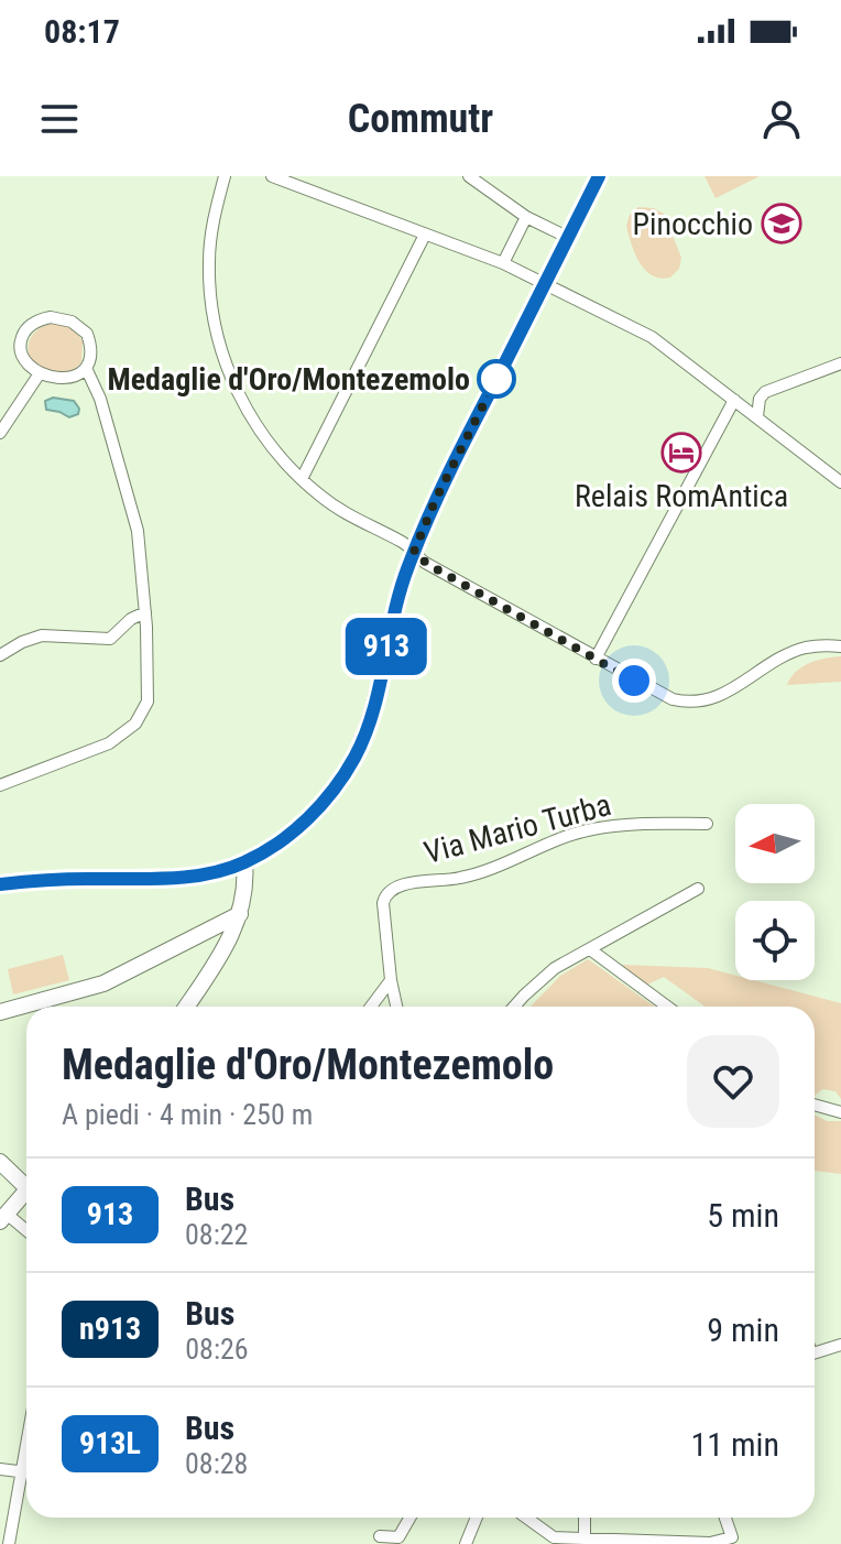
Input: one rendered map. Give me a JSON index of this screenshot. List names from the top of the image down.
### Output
{
  "streets": {
    "street": ["Via Mario Turba"]
  },
  "places": {
    "school or university": ["Pinocchio"],
    "other": ["Medaglie d'Oro/Montezemolo"],
    "hotel": ["Relais RomAntica"]
  },
  "lines": ["bus line 913"],
  "north": "left",
  "page": {
    "status": "08:17",
    "header": "Commutr",
    "on_map": "913",
    "heading": ["Medaglie d'Oro/Montezemolo", "A piedi · 4 min · 250 m"],
    "list": [
      {
        "mark": "913",
        "name": "Bus",
        "note": "08:22",
        "value": "5 min"
      },
      {
        "mark": "n913",
        "name": "Bus",
        "note": "08:26",
        "value": "9 min"
      },
      {
        "mark": "913L",
        "name": "Bus",
        "note": "08:28",
        "value": "11 min"
      }
    ]
  }
}
